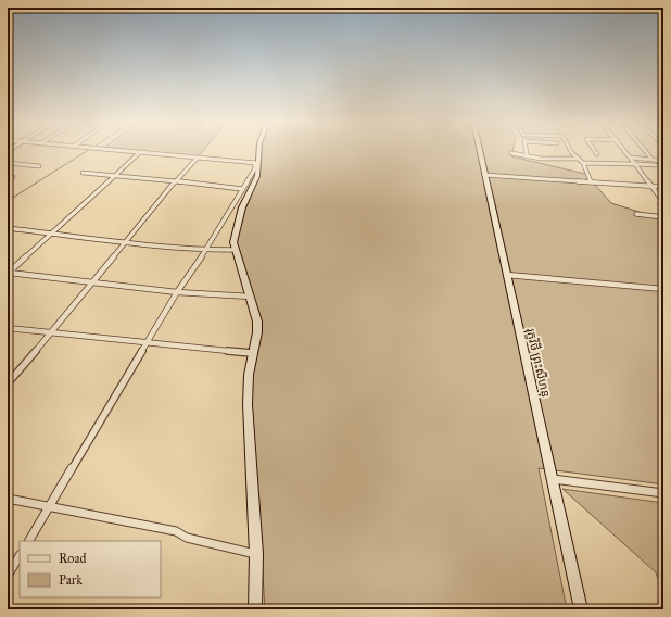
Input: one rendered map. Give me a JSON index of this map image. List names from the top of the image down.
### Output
{
  "streets": {
    "main road": ["រុក្ខវិថី ព្រះសីហនុ"]
  },
  "legend": ["Road", "Park"]
}
